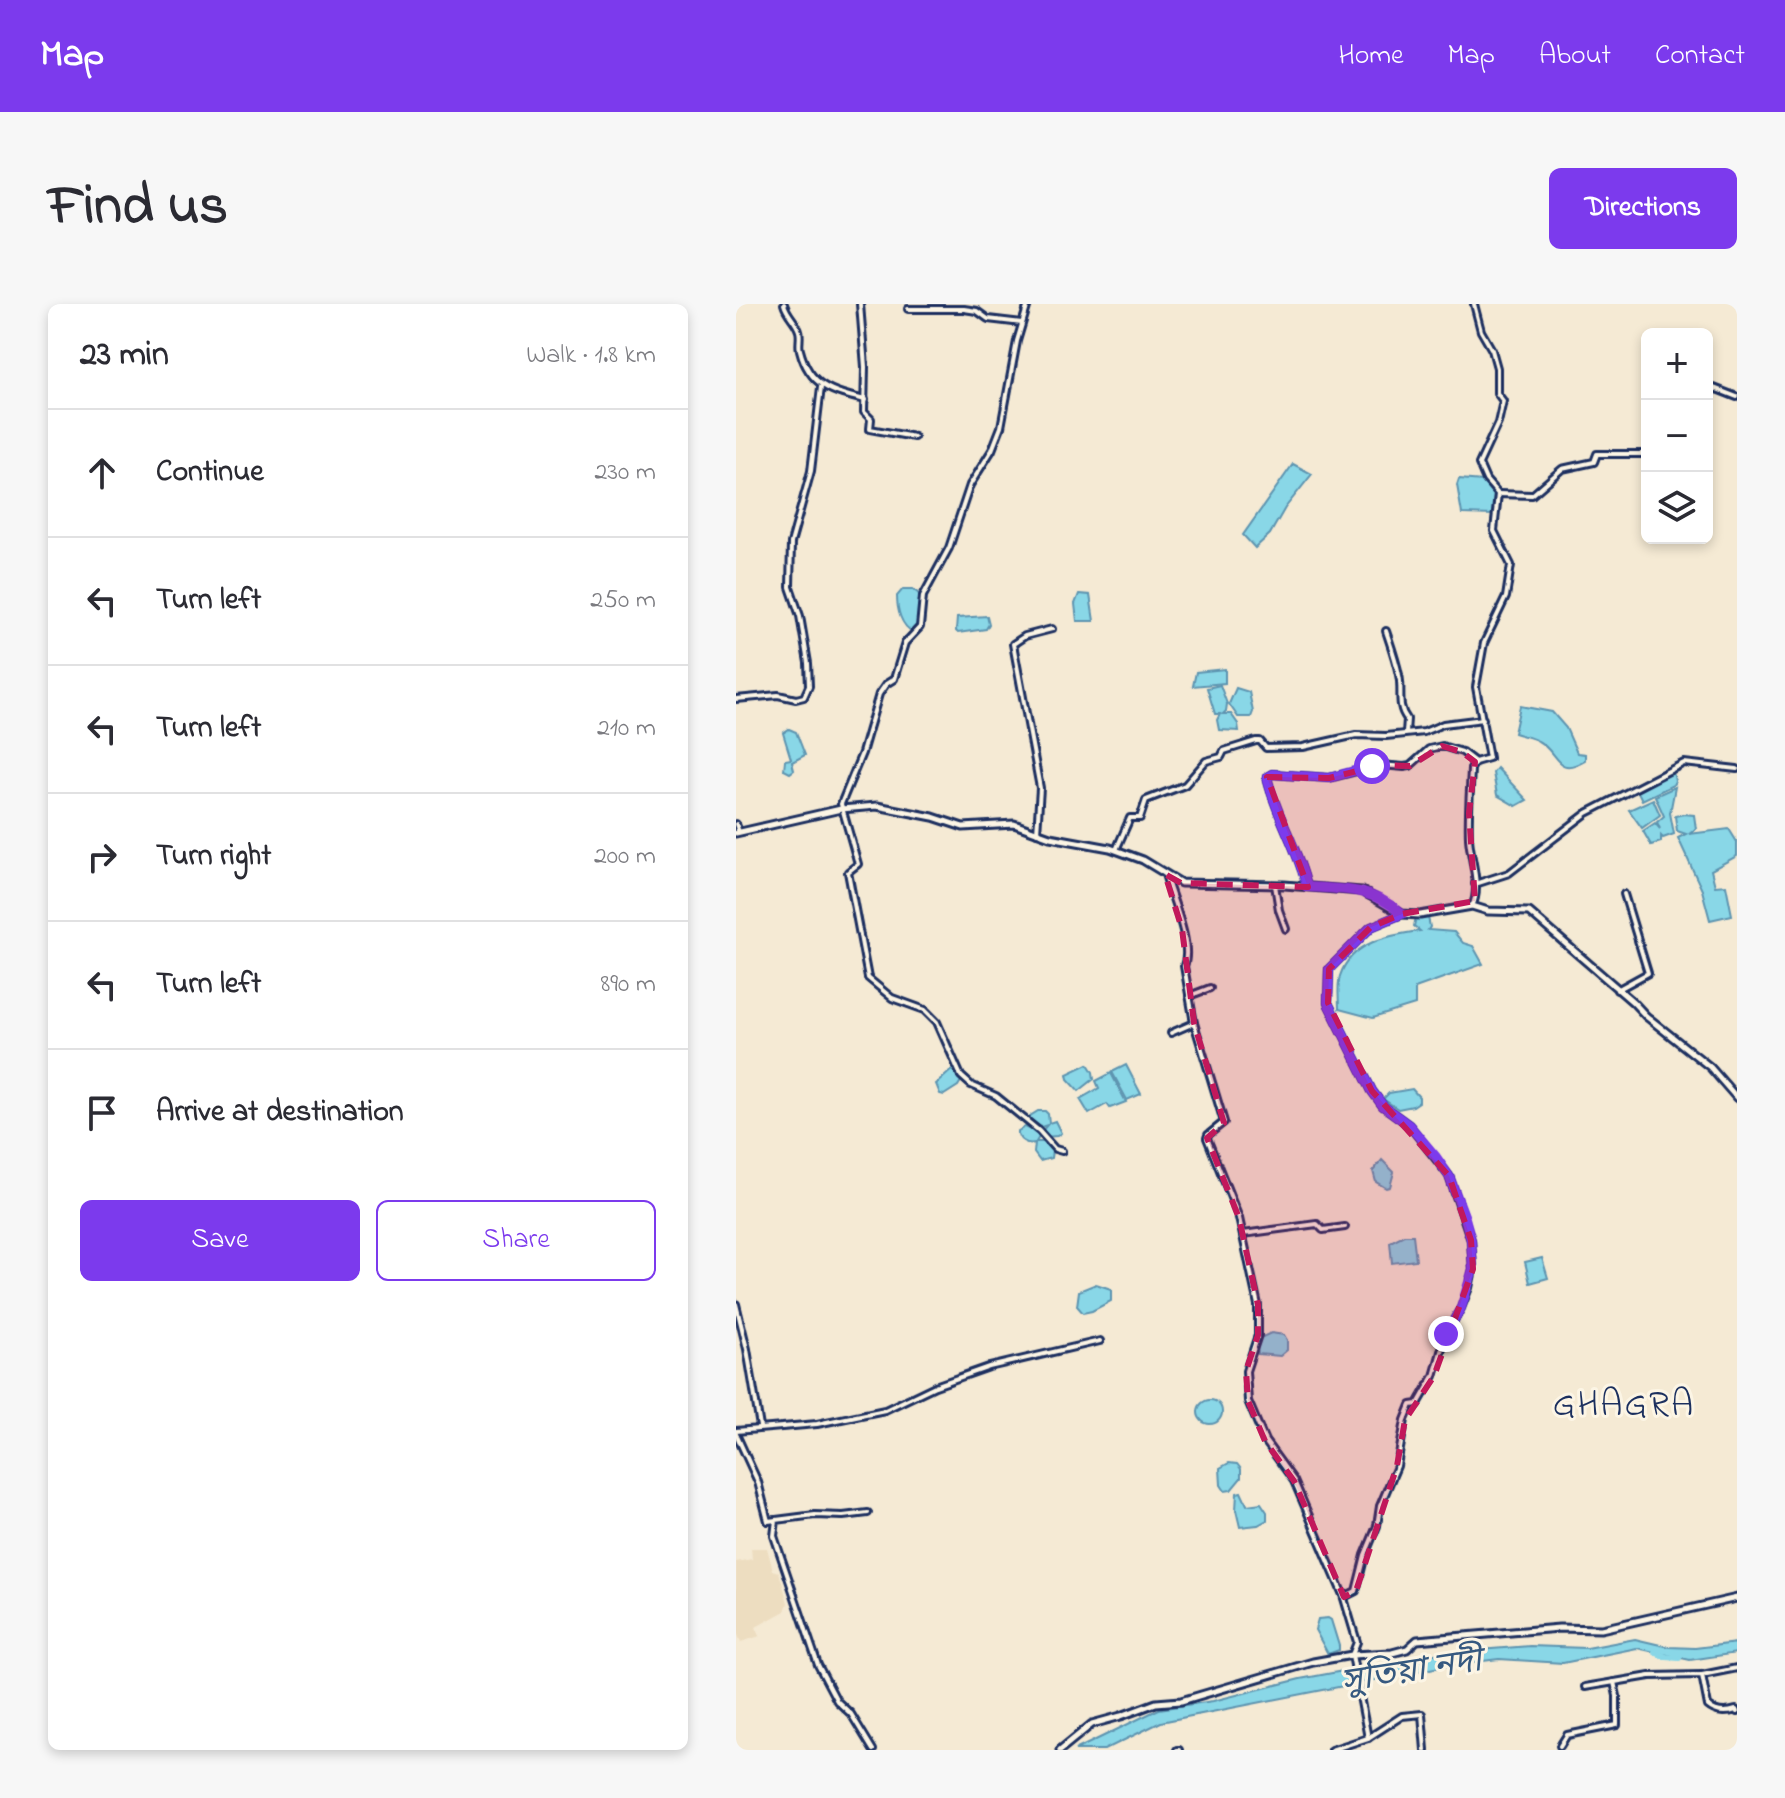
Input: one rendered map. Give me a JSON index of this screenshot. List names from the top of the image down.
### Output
{
  "districts": ["GHAGRA"],
  "water": ["সুতিয়া নদী"],
  "page": {
    "header": "Map",
    "nav": [
      "Home",
      "Map",
      "About",
      "Contact"
    ],
    "title": "Find us",
    "buttons": [
      "Directions",
      ["Save", "Share"]
    ],
    "heading": ["23 min", "Walk · 1.8 km"],
    "map_buttons": ["+", "−"],
    "list": [
      ["Continue", "230 m"],
      ["Turn left", "250 m"],
      ["Turn left", "210 m"],
      ["Turn right", "200 m"],
      ["Turn left", "890 m"],
      "Arrive at destination"
    ]
  }
}
